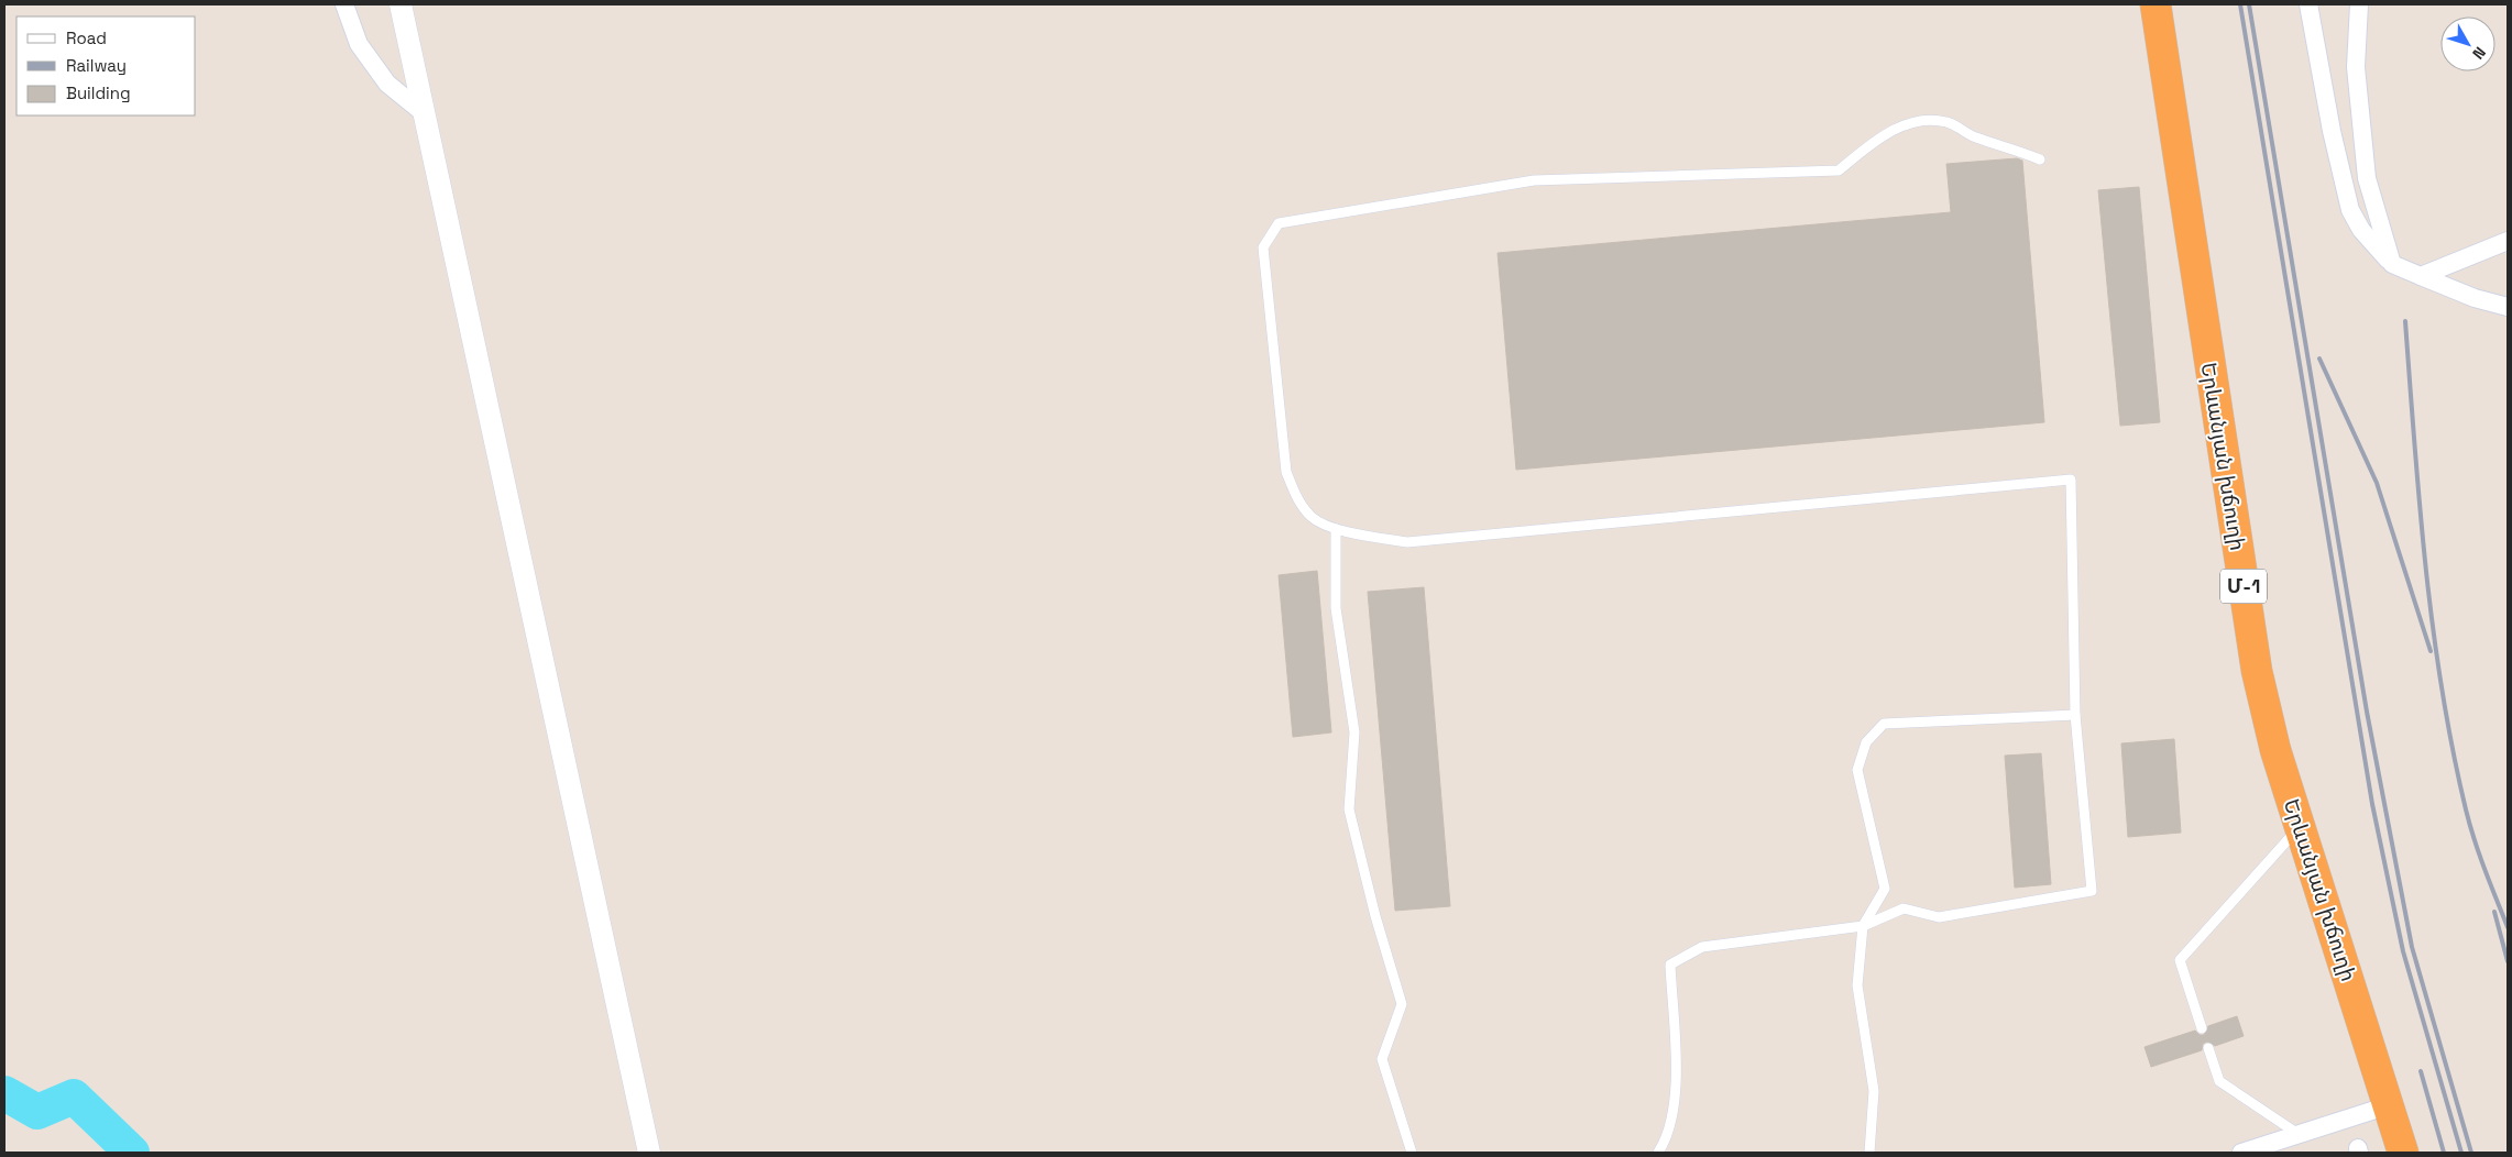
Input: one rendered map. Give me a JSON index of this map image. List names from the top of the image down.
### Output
{
  "streets": {
    "highway": ["Երևանյան խճուղի", "Մ-1"]
  },
  "legend": ["Road", "Railway", "Building"],
  "north": "bottom right"
}
